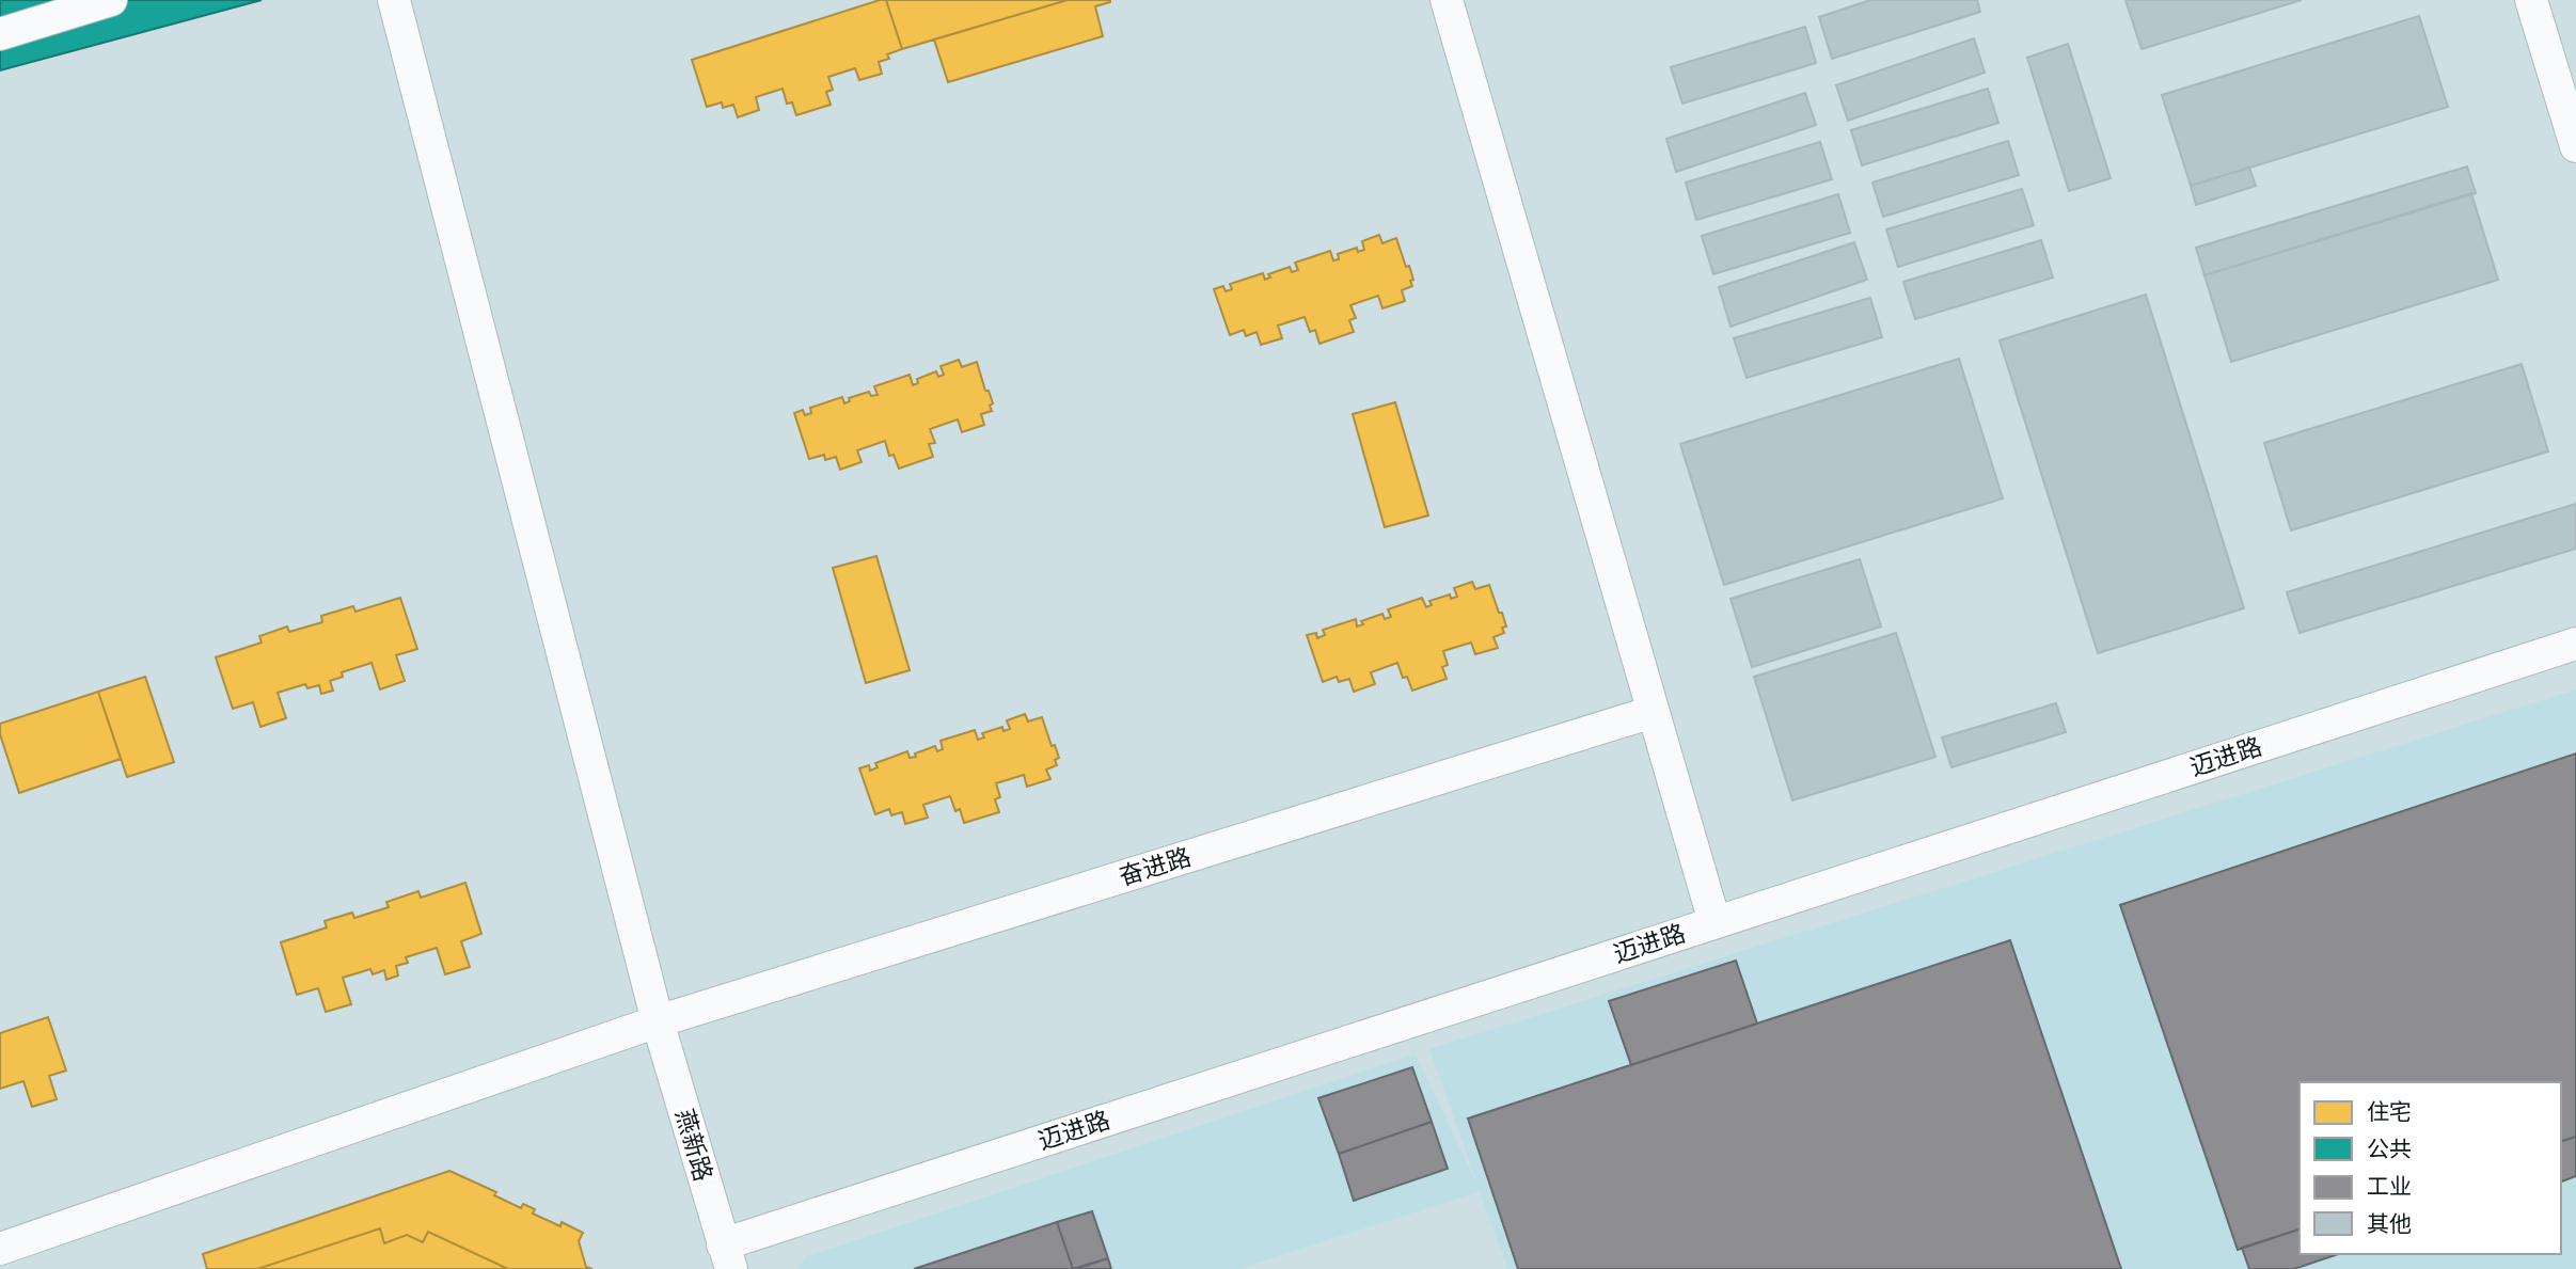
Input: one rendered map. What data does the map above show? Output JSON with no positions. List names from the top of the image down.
{
  "streets": {
    "street": ["迈进路", "奋进路", "燕新路"]
  },
  "crossings": [
    ["迈进路", "燕新路"],
    ["奋进路", "燕新路"]
  ],
  "legend": [
    "住宅",
    "公共",
    "工业",
    "其他"
  ]
}
